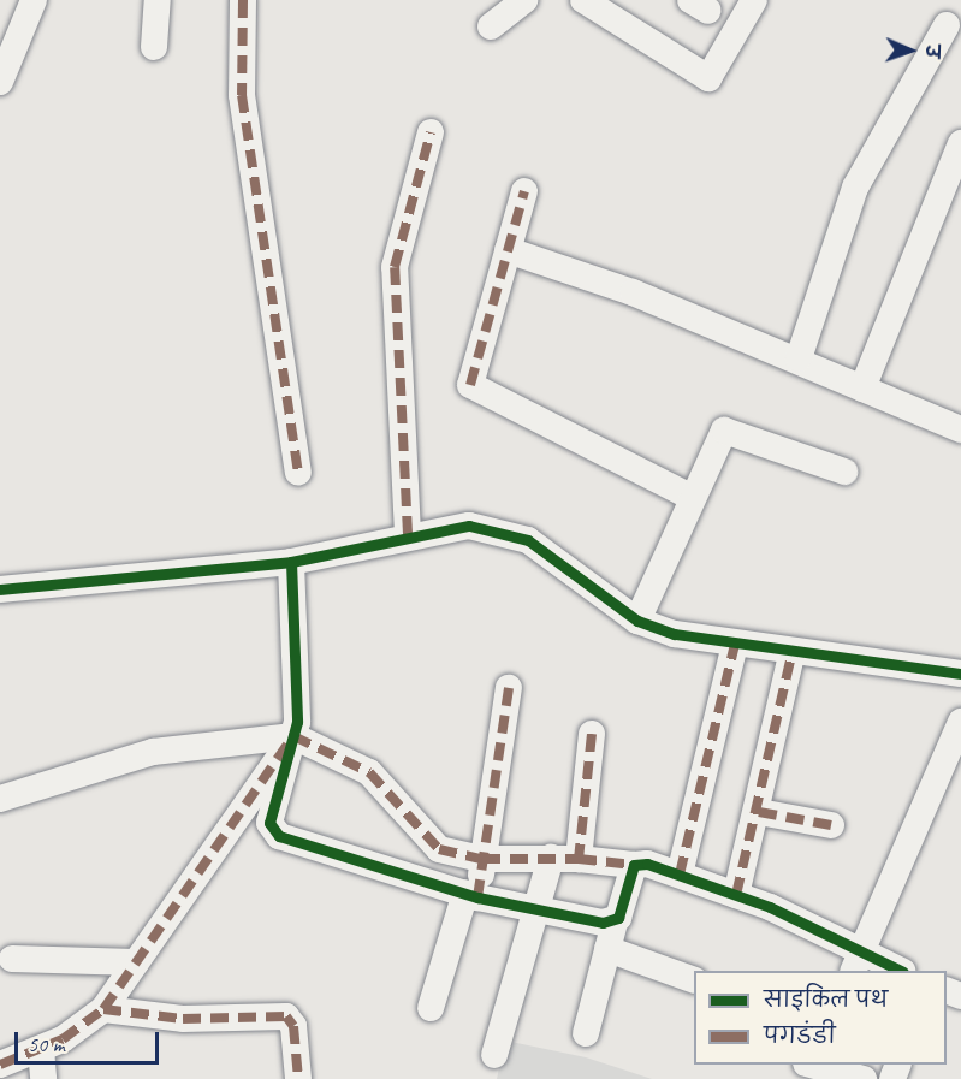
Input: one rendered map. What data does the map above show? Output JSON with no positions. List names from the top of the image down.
{
  "legend": ["साइकिल पथ", "पगडंडी"],
  "scale_bar": "50 m",
  "north": "right"
}
